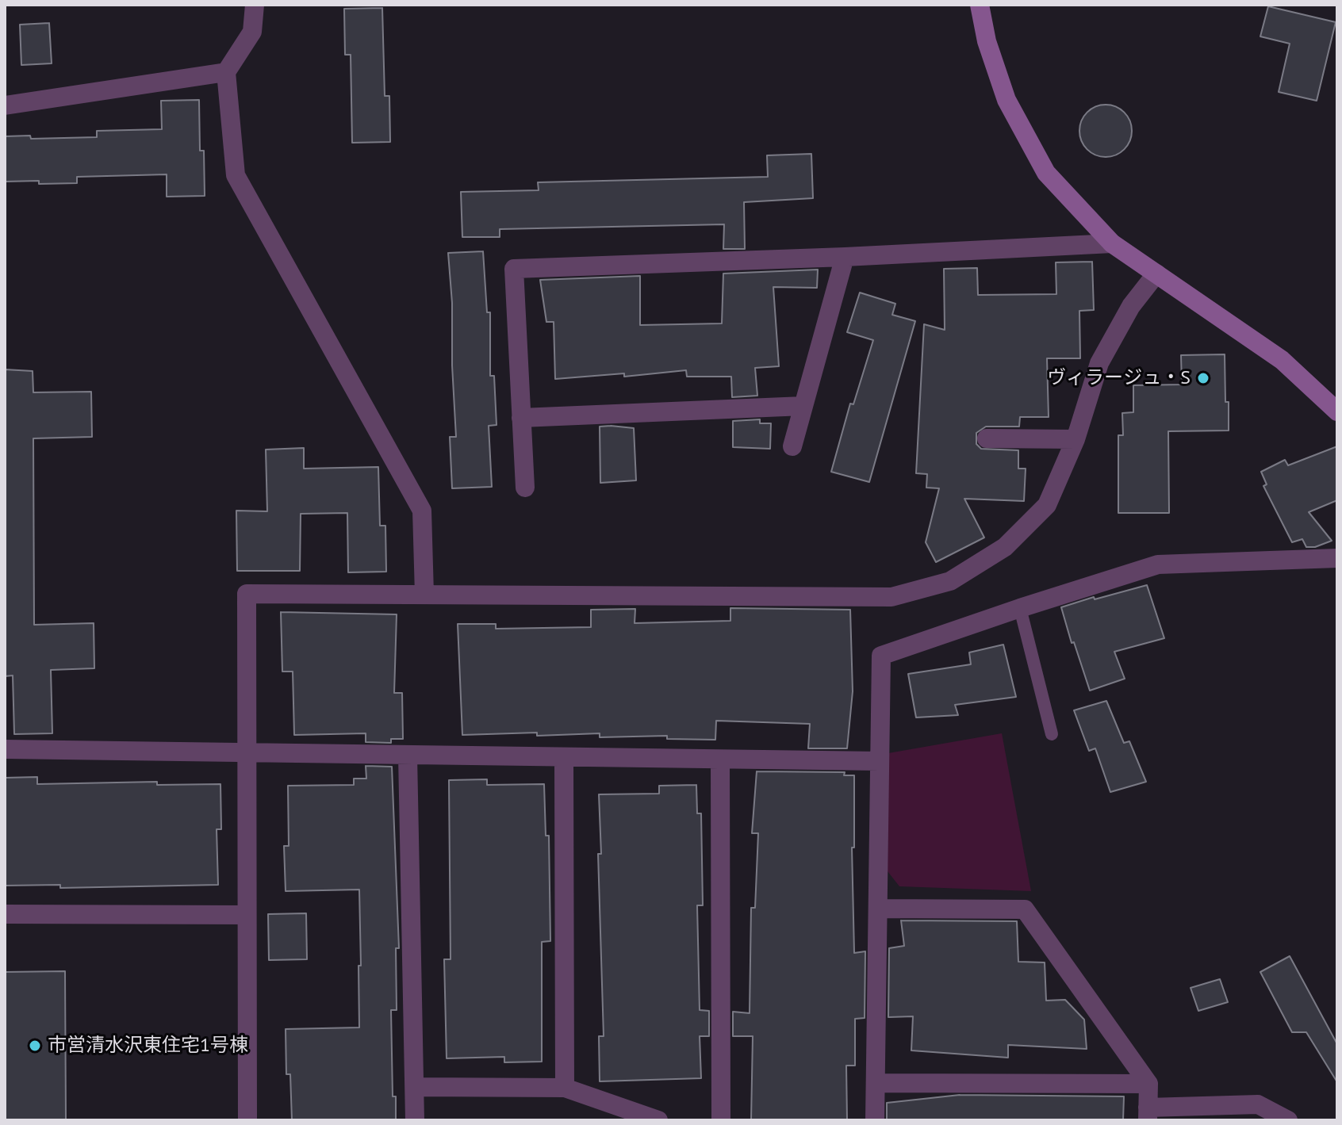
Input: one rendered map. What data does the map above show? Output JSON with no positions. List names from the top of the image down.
{
  "places": ["ヴィラージュ・S", "市営清水沢東住宅1号棟"]
}
